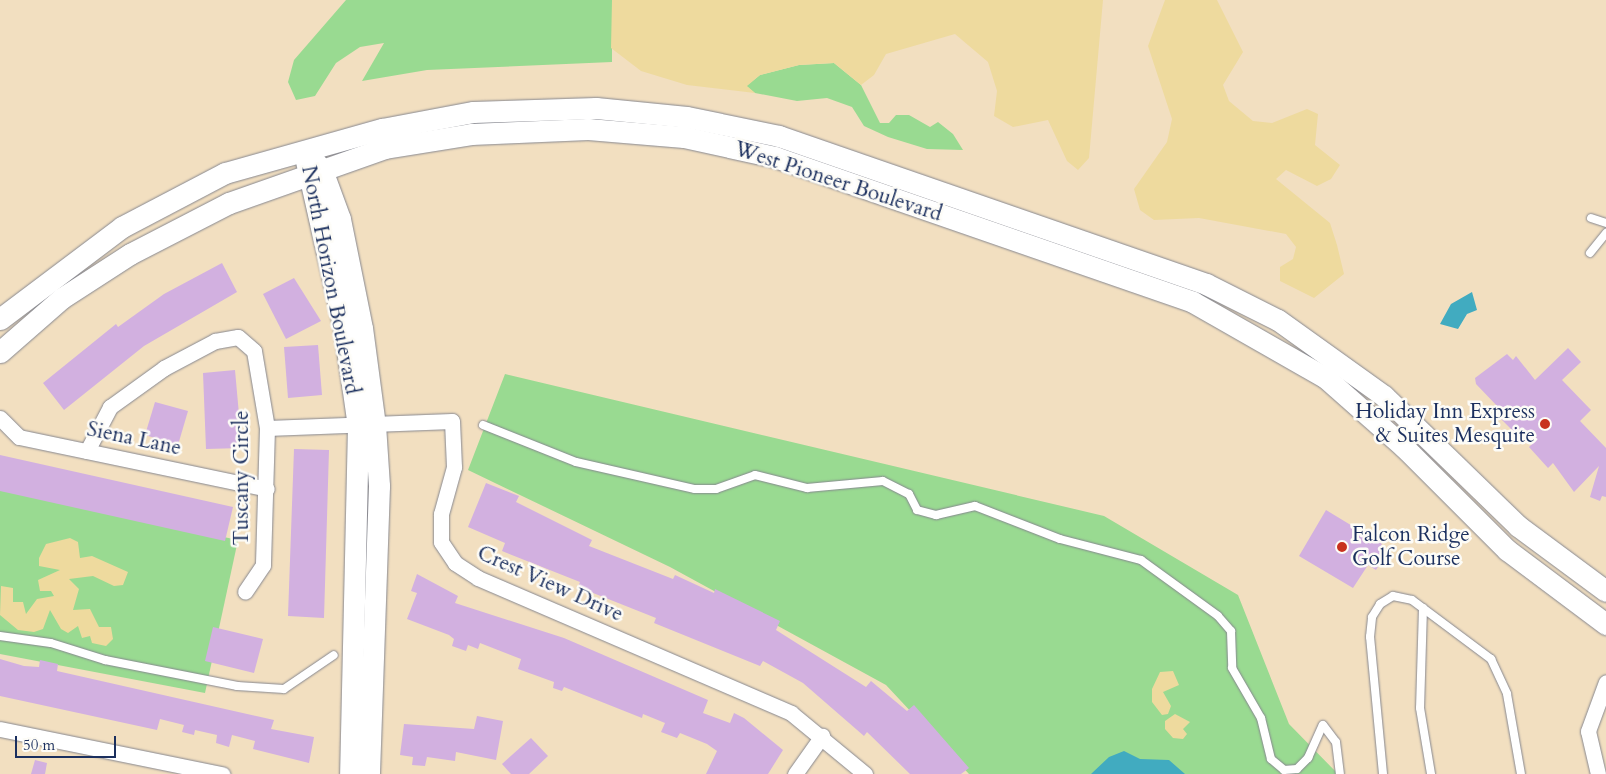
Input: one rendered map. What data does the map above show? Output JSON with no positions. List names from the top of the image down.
{
  "streets": {
    "main road": ["West Pioneer Boulevard", "North Horizon Boulevard"],
    "street": ["Siena Lane", "Tuscany Circle", "Crest View Drive"]
  },
  "crossings": [
    ["West Pioneer Boulevard", "North Horizon Boulevard"],
    ["North Horizon Boulevard", "Crest View Drive"],
    ["Siena Lane", "Tuscany Circle"],
    ["Tuscany Circle", "Crest View Drive"]
  ],
  "places": ["Holiday Inn Express & Suites Mesquite", "Falcon Ridge Golf Course"],
  "scale_bar": "50 m"
}
